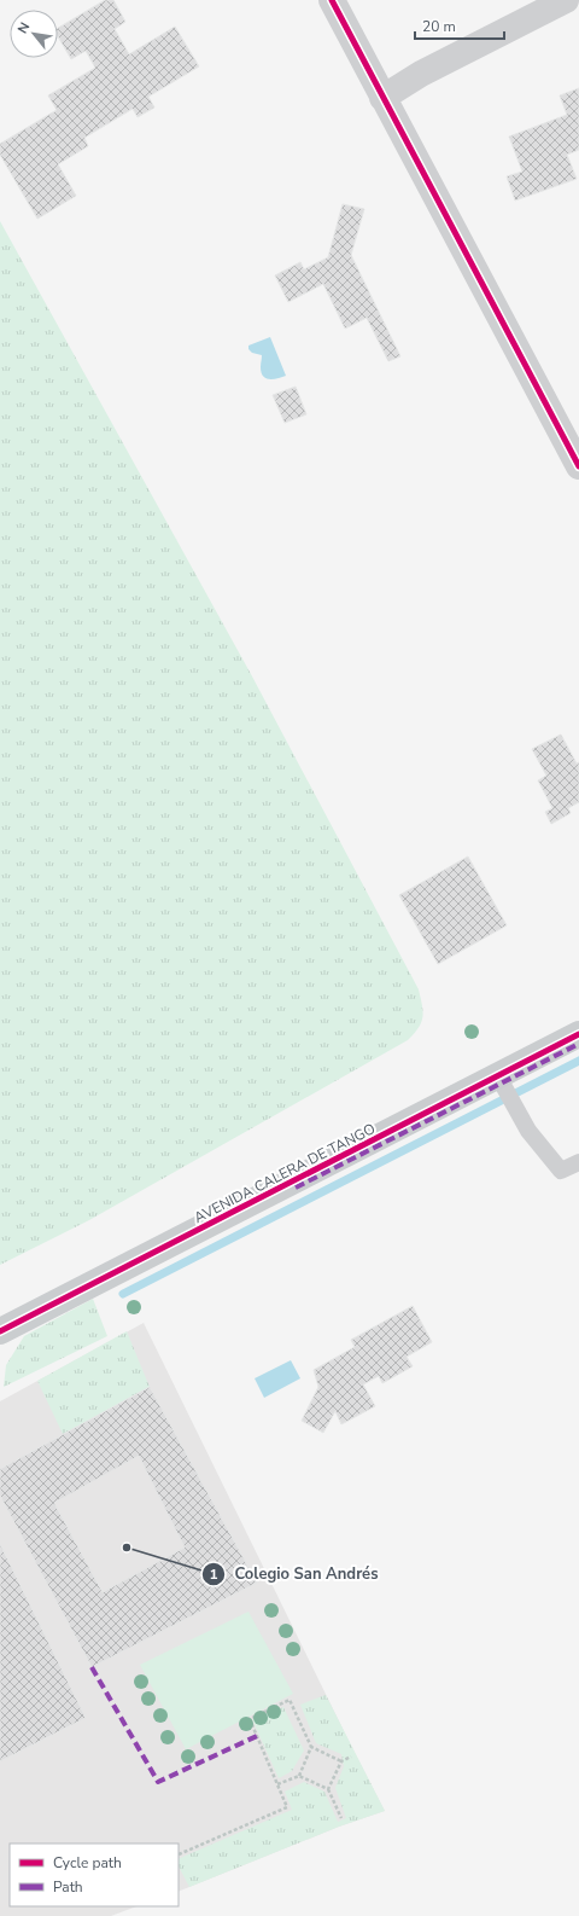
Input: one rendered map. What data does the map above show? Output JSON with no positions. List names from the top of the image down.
{
  "streets": {
    "main road": ["AVENIDA CALERA DE TANGO"]
  },
  "places": ["Colegio San Andrés"],
  "legend": ["Cycle path", "Path"],
  "scale_bar": "20 m",
  "north": "top left"
}
